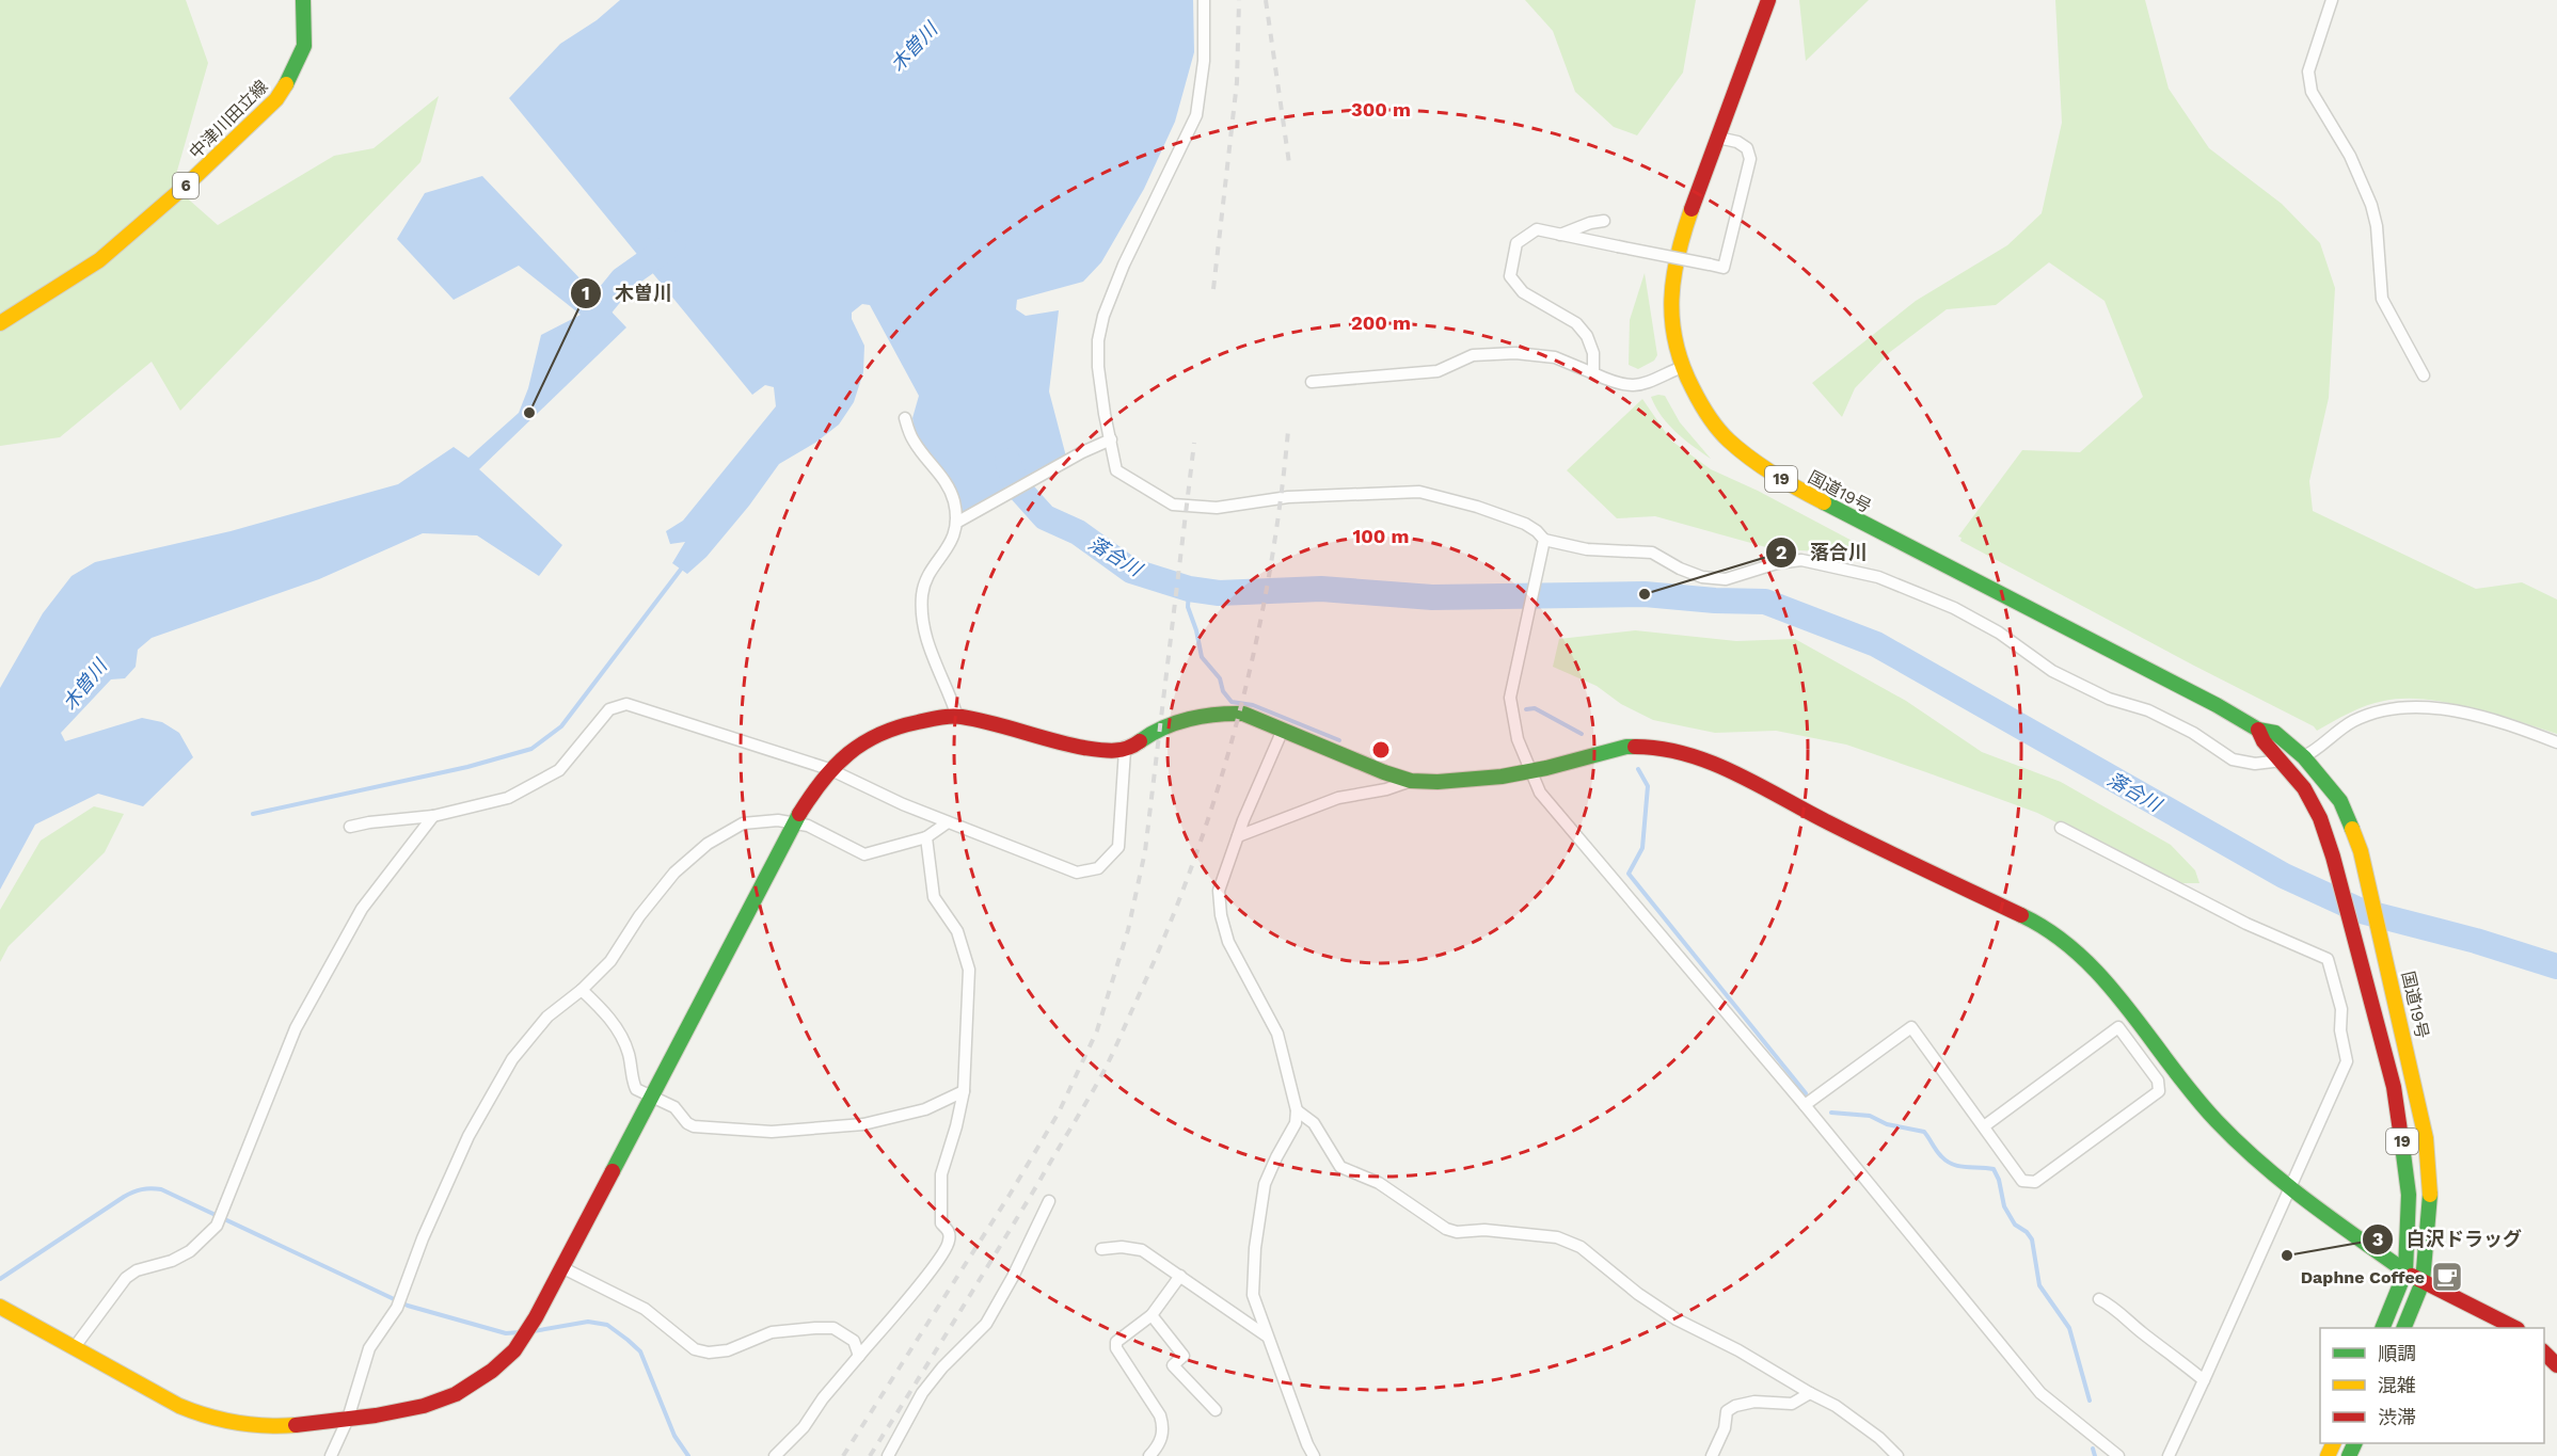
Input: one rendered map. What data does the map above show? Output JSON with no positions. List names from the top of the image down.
{
  "streets": {
    "main road": [
      "中津川田立線",
      "6",
      "19",
      "国道19号"
    ]
  },
  "water": ["木曽川", "落合川"],
  "places": {
    "other": ["木曽川", "落合川", "白沢ドラッグ"],
    "cafe": ["Daphne Coffee"]
  },
  "legend": ["順調", "混雑", "渋滞"],
  "rings": ["300 m", "200 m", "100 m"]
}
